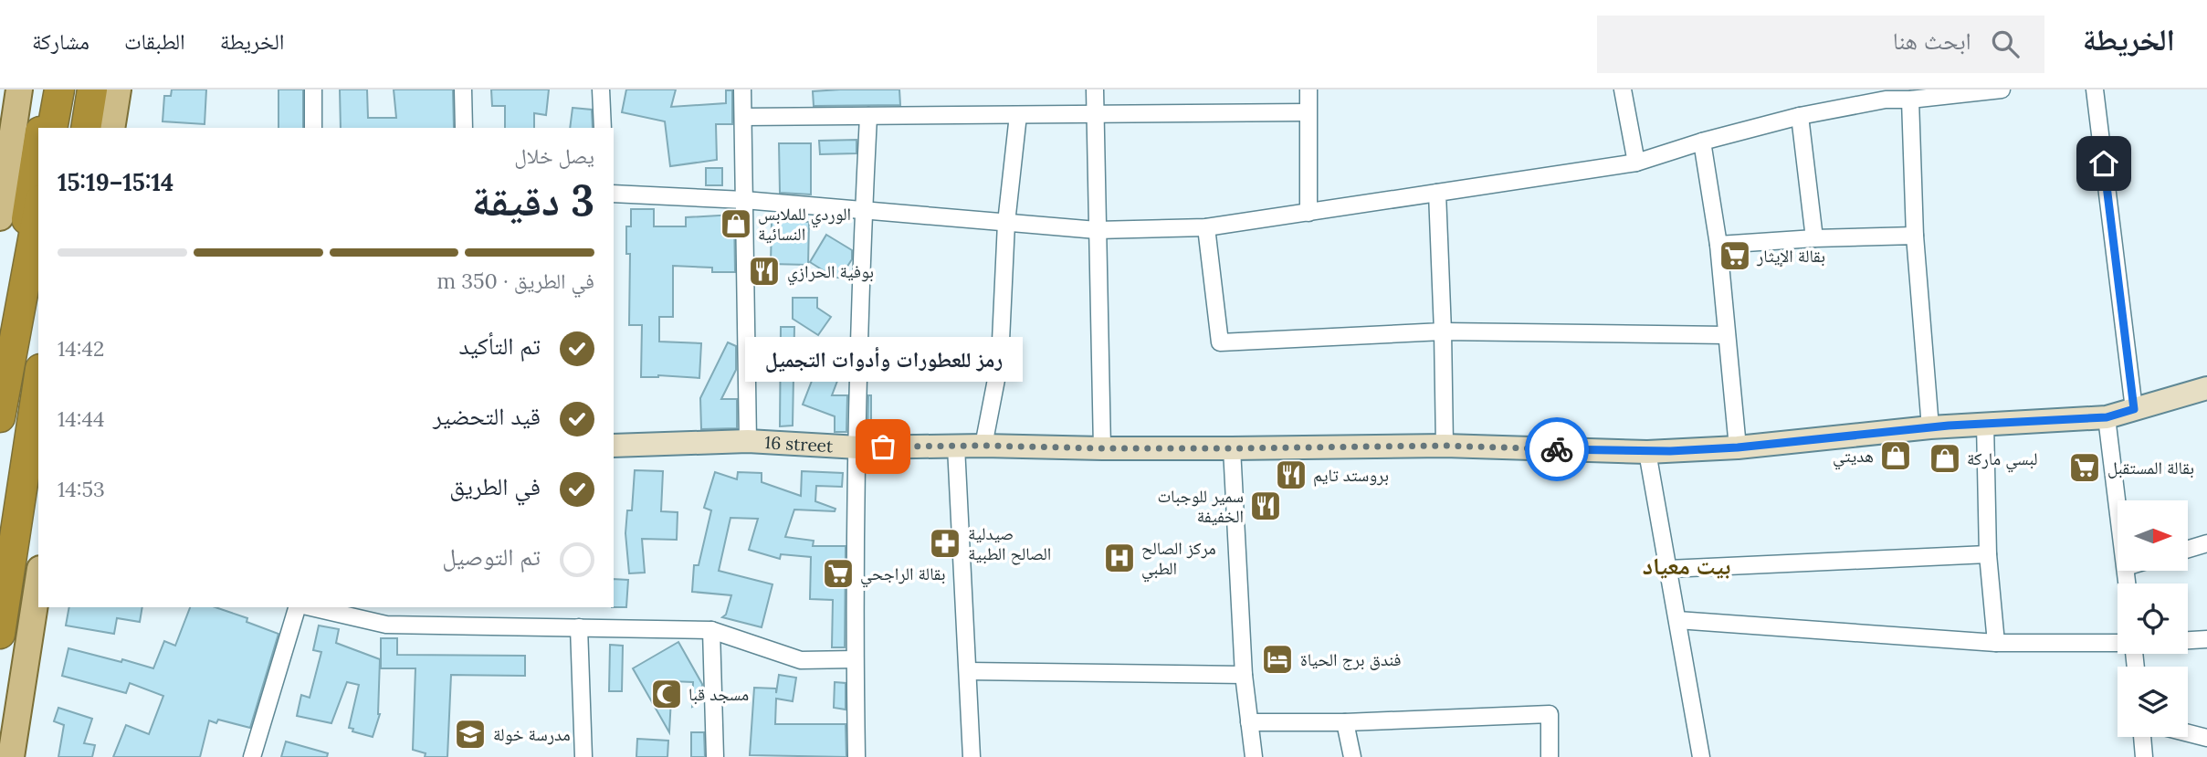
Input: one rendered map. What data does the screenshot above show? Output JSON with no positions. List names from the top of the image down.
{
  "streets": {
    "street": ["16 street"]
  },
  "districts": ["بيت معياد"],
  "places": {
    "shop": ["الوردي للملابس النسائية", "هديتي", "لبسي ماركة"],
    "supermarket": ["بقالة الإيثار", "بقالة المستقبل", "بقالة الراجحي"],
    "restaurant": ["بوفية الحرازي", "بروستد تايم", "سمير للوجبات الخفيفة"],
    "other": ["رمز للعطورات وأدوات التجميل"],
    "pharmacy": ["صيدلية الصالح الطبية"],
    "hospital": ["مركز الصالح الطبي"],
    "hotel": ["فندق برج الحياة"],
    "mosque": ["مسجد قبا"],
    "school or university": ["مدرسة خولة"]
  },
  "north": "right",
  "page": {
    "header": "الخريطة",
    "search": "ابحث هنا",
    "nav": ["الخريطة", "الطبقات", "مشاركة"],
    "heading": ["3 دقيقة", "يصل خلال", "15:14–15:19"],
    "bar": "في الطريق · 350 m",
    "list": [
      ["تم التأكيد", "14:42"],
      ["قيد التحضير", "14:44"],
      ["في الطريق", "14:53"],
      "تم التوصيل"
    ],
    "bubble": "رمز للعطورات وأدوات التجميل"
  }
}
